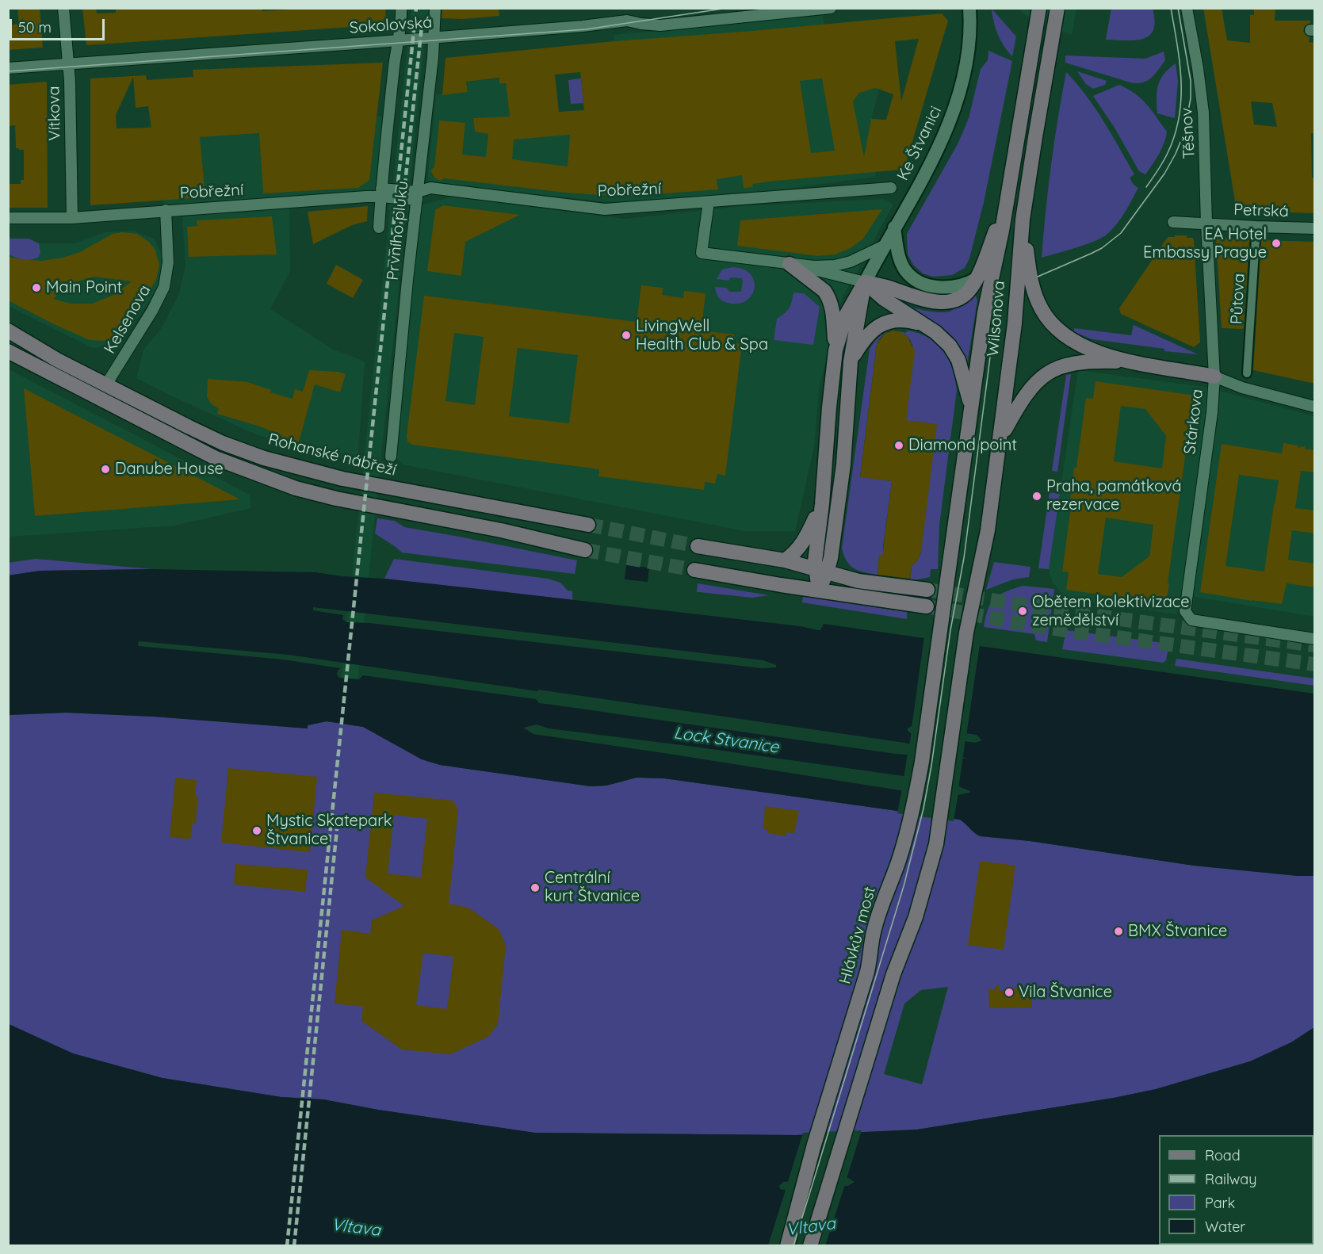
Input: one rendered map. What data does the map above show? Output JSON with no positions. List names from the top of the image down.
{
  "streets": {
    "main road": ["Wilsonova", "Rohanské nábřeží", "Hlávkův most"],
    "street": [
      "Sokolovská",
      "Vítkova",
      "Těšnov",
      "Ke Štvanici",
      "Pobřežní",
      "Petrská",
      "Prvního pluku",
      "Půtova",
      "Kelsenova",
      "Stárkova"
    ]
  },
  "crossings": [
    ["Sokolovská", "Vítkova"],
    ["Sokolovská", "Prvního pluku"],
    ["Vítkova", "Pobřežní"],
    ["Těšnov", "Petrská"],
    ["Těšnov", "Stárkova"],
    ["Pobřežní", "Prvního pluku"],
    ["Pobřežní", "Kelsenova"],
    ["Petrská", "Půtova"],
    ["Petrská", "Stárkova"],
    ["Wilsonova", "Hlávkův most"],
    ["Kelsenova", "Rohanské nábřeží"]
  ],
  "water": ["Lock Stvanice", "Vltava"],
  "places": [
    "EA Hotel Embassy Prague",
    "Main Point",
    "LivingWell Health Club & Spa",
    "Diamond point",
    "Danube House",
    "Praha, památková rezervace",
    "Obětem kolektivizace zemědělství",
    "Mystic Skatepark Štvanice",
    "Centrální kurt Štvanice",
    "BMX Štvanice",
    "Vila Štvanice"
  ],
  "legend": [
    "Road",
    "Railway",
    "Park",
    "Water"
  ],
  "scale_bar": "50 m"
}
